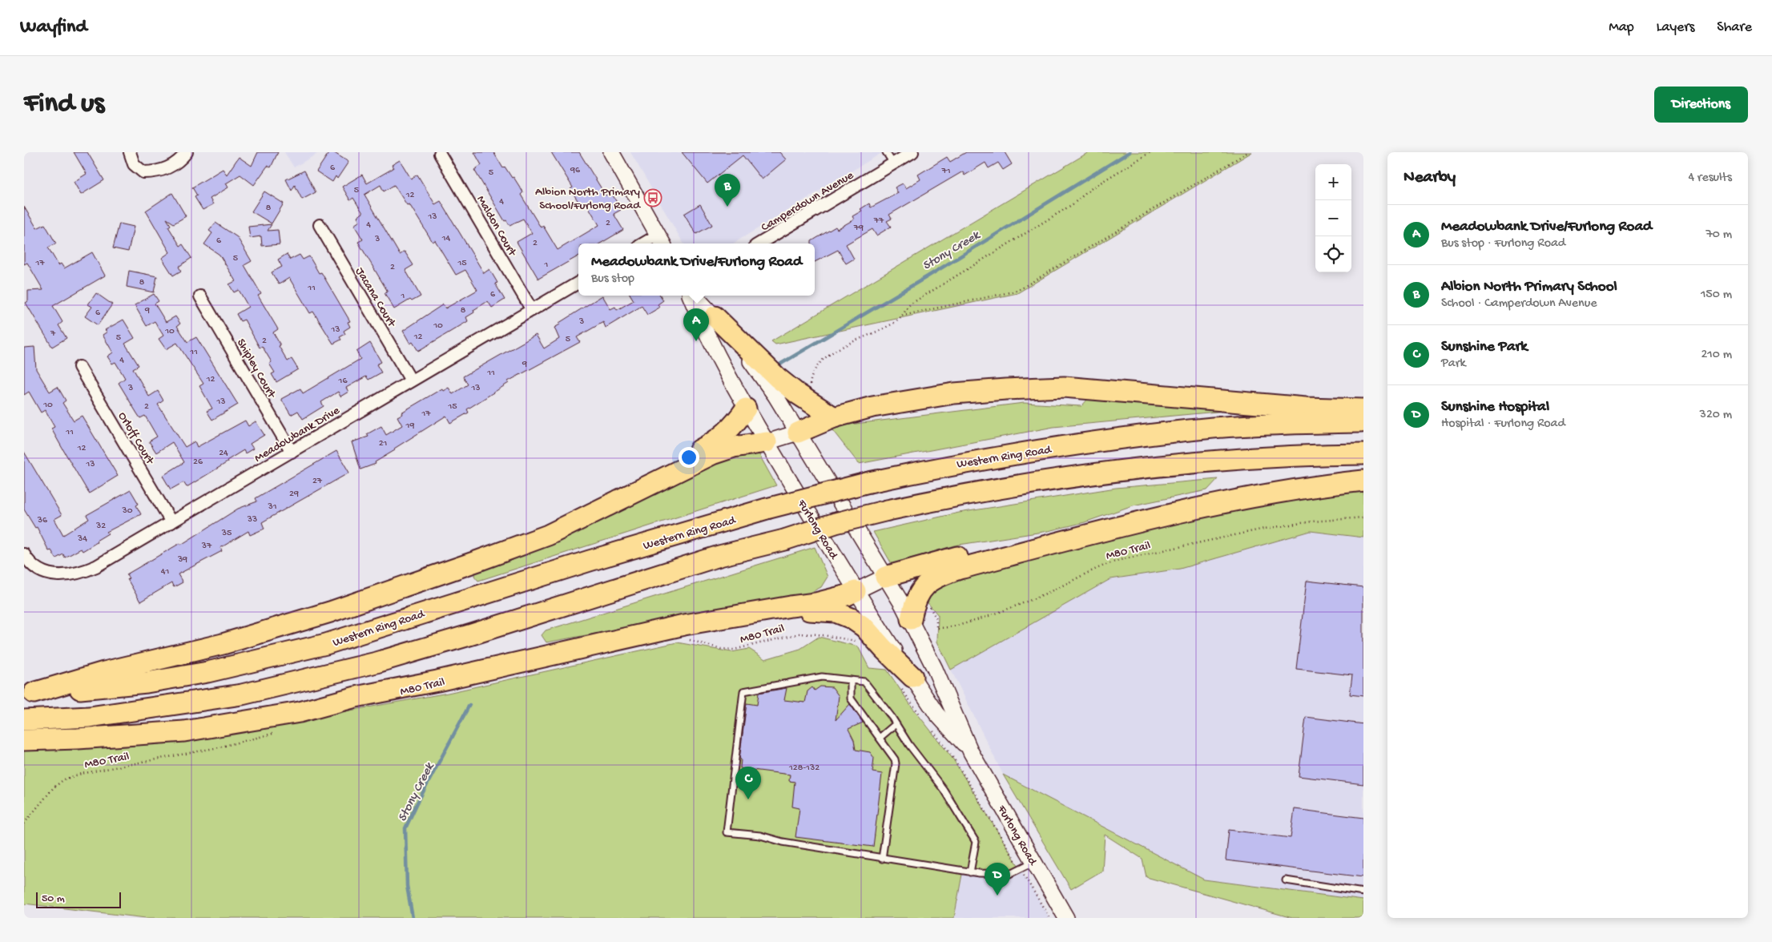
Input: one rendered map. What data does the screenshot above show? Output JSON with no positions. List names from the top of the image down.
{
  "streets": {
    "highway": ["Western Ring Road"],
    "main road": ["Furlong Road"],
    "street": [
      "Camperdown Avenue",
      "Maldon Court",
      "Jacana Court",
      "Shipley Court",
      "Meadowbank Drive",
      "Orloff Court"
    ],
    "path": ["M80 Trail"]
  },
  "crossings": [
    ["Maldon Court", "Meadowbank Drive"],
    ["Jacana Court", "Meadowbank Drive"],
    ["Shipley Court", "Meadowbank Drive"],
    ["Meadowbank Drive", "Orloff Court"]
  ],
  "water": ["Stony Creek"],
  "places": {
    "bus stop": ["Albion North Primary School/Furlong Road"]
  },
  "house_numbers": [
    "6",
    "96",
    "71",
    "5",
    "5",
    "12",
    "4",
    "8",
    "13",
    "77",
    "2",
    "4",
    "79",
    "14",
    "3",
    "6",
    "2",
    "5",
    "17",
    "15",
    "1",
    "2",
    "8",
    "11",
    "6",
    "1",
    "9",
    "8",
    "6",
    "3",
    "10",
    "13",
    "10",
    "7",
    "12",
    "5",
    "5",
    "2",
    "11",
    "4",
    "9",
    "11",
    "12",
    "16",
    "3",
    "13",
    "13",
    "10",
    "2",
    "15",
    "17",
    "19",
    "11",
    "21",
    "12",
    "24",
    "26",
    "13",
    "27",
    "29",
    "31",
    "30",
    "33",
    "36",
    "32",
    "35",
    "34",
    "37",
    "39",
    "41",
    "128-132"
  ],
  "scale_bar": "50 m",
  "page": {
    "header": "Wayfind",
    "nav": ["Map", "Layers", "Share"],
    "buttons": "Directions",
    "title": "Find us",
    "heading": ["Nearby", "4 results"],
    "map_buttons": ["+", "−"],
    "pins": [
      "B",
      "A",
      "C",
      "D"
    ],
    "list": [
      {
        "mark": "A",
        "name": "Meadowbank Drive/Furlong Road",
        "note": "Bus stop · Furlong Road",
        "value": "70 m"
      },
      {
        "mark": "B",
        "name": "Albion North Primary School",
        "note": "School · Camperdown Avenue",
        "value": "150 m"
      },
      {
        "mark": "C",
        "name": "Sunshine Park",
        "note": "Park",
        "value": "210 m"
      },
      {
        "mark": "D",
        "name": "Sunshine Hospital",
        "note": "Hospital · Furlong Road",
        "value": "320 m"
      }
    ],
    "popup": ["Meadowbank Drive/Furlong Road", "Bus stop"],
    "scale": "50 m"
  }
}
